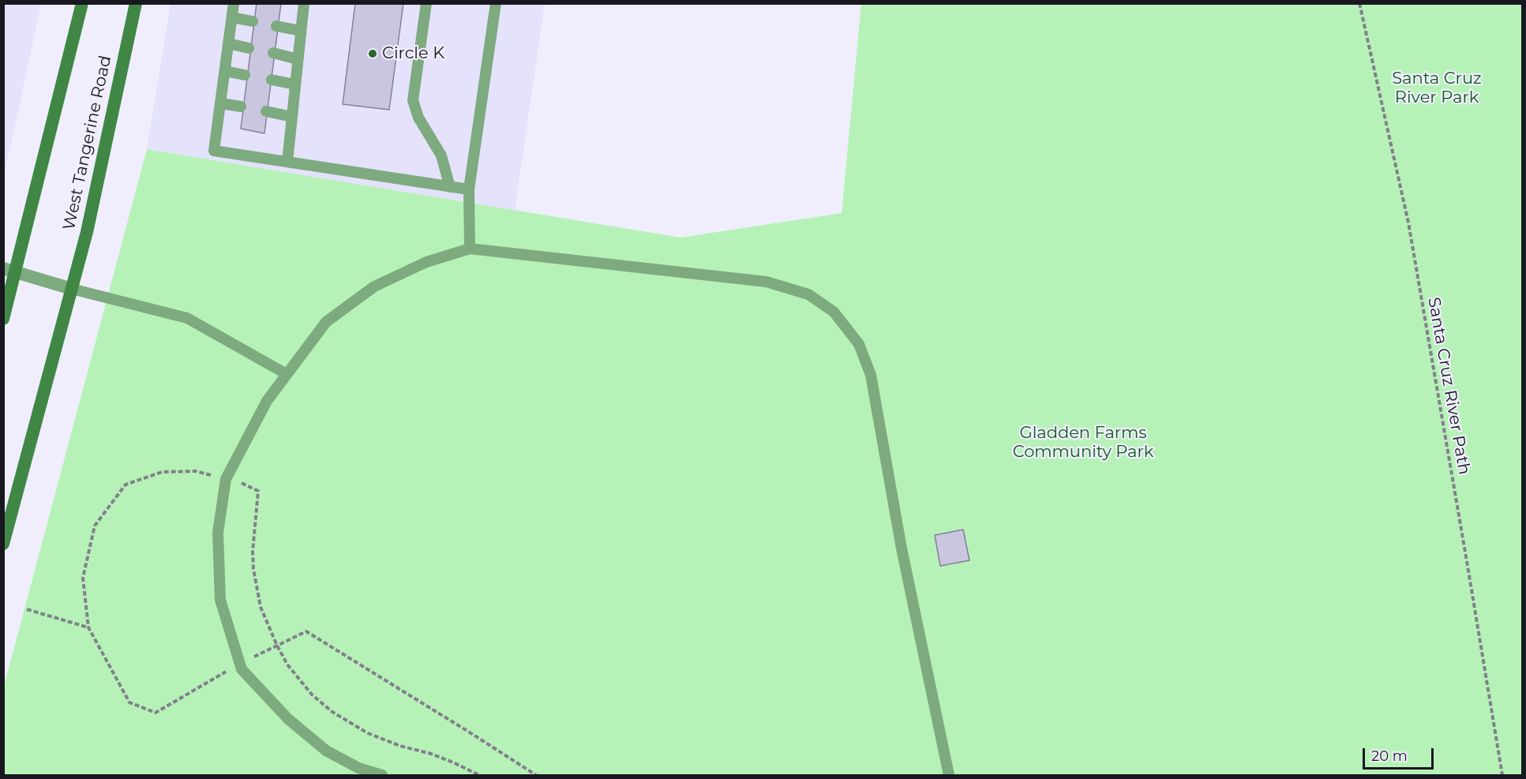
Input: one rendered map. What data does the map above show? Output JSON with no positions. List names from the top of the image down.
{
  "streets": {
    "main road": ["West Tangerine Road"],
    "path": ["Santa Cruz River Path"]
  },
  "parks": ["Santa Cruz River Park", "Gladden Farms Community Park"],
  "places": ["Circle K"],
  "scale_bar": "20 m"
}
